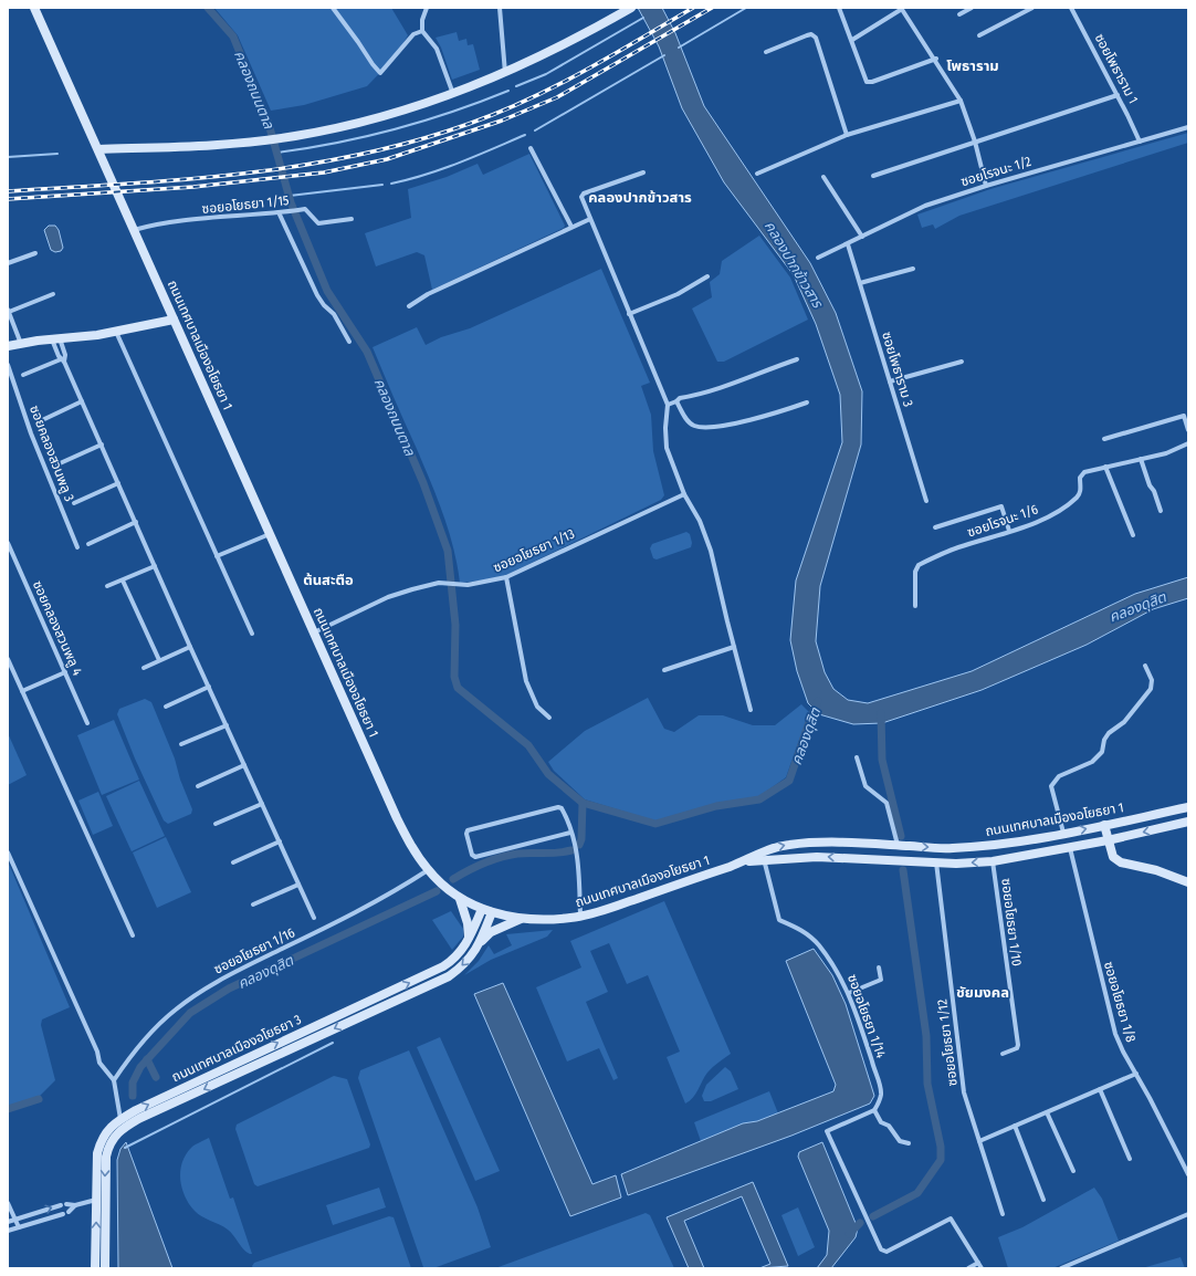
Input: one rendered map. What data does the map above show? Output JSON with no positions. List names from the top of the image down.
{
  "streets": {
    "main road": ["ถนนเทศบาลเมืองอโยธยา 1", "ถนนเทศบาลเมืองอโยธยา 3"],
    "street": [
      "ซอยโพธาราม 1",
      "ซอยโรจนะ 1/2",
      "ซอยอโยธยา 1/15",
      "ซอยโพธาราม 3",
      "ซอยคลองสวนพลู 3",
      "ซอยโรจนะ 1/6",
      "ซอยอโยธยา 1/13",
      "ซอยคลองสวนพลู 4",
      "ซอยอโยธยา 1/10",
      "ซอยอโยธยา 1/16",
      "ซอยอโยธยา 1/8",
      "ซอยอโยธยา 1/14",
      "ซอยอโยธยา 1/12"
    ]
  },
  "crossings": [
    ["ซอยโพธาราม 1", "ซอยโรจนะ 1/2"],
    ["ซอยโรจนะ 1/2", "ซอยโพธาราม 3"],
    ["ซอยอโยธยา 1/15", "ถนนเทศบาลเมืองอโยธยา 1"],
    ["ถนนเทศบาลเมืองอโยธยา 1", "ซอยอโยธยา 1/13"],
    ["ถนนเทศบาลเมืองอโยธยา 1", "ซอยอโยธยา 1/10"],
    ["ถนนเทศบาลเมืองอโยธยา 1", "ซอยอโยธยา 1/16"],
    ["ถนนเทศบาลเมืองอโยธยา 1", "ซอยอโยธยา 1/8"],
    ["ถนนเทศบาลเมืองอโยธยา 1", "ซอยอโยธยา 1/14"],
    ["ถนนเทศบาลเมืองอโยธยา 1", "ซอยอโยธยา 1/12"],
    ["ถนนเทศบาลเมืองอโยธยา 1", "ถนนเทศบาลเมืองอโยธยา 3"]
  ],
  "districts": [
    "โพธาราม",
    "คลองปากข้าวสาร",
    "ต้นสะตือ",
    "ชัยมงคล"
  ],
  "water": ["คลองถนนตาล", "คลองปากข้าวสาร", "คลองดุสิต"]
}
